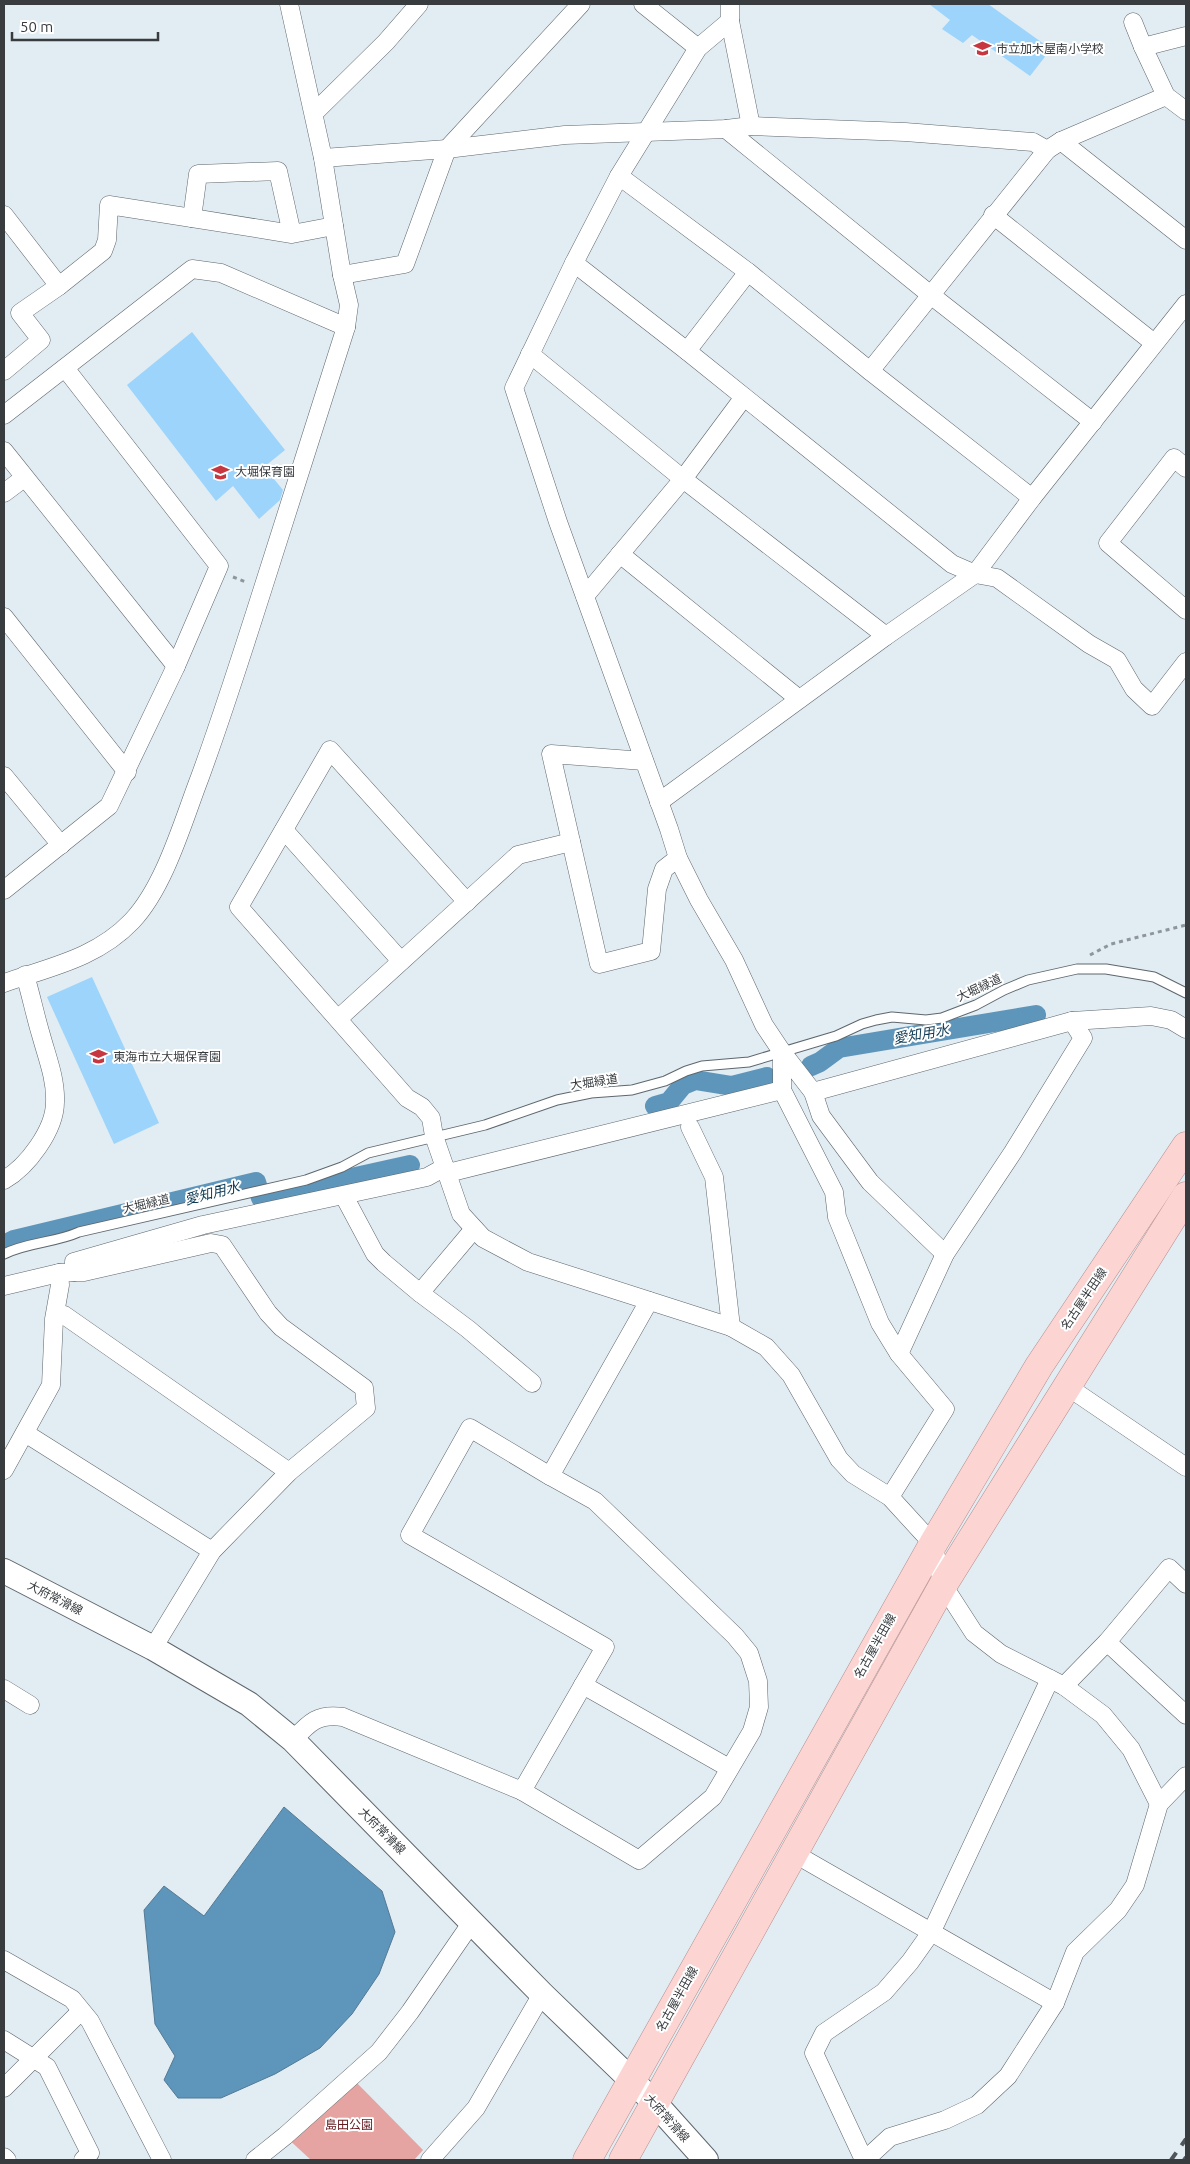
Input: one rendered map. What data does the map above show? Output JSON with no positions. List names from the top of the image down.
{
  "streets": {
    "main road": ["名古屋半田線", "大府常滑線"],
    "lane": ["大堀緑道"]
  },
  "crossings": [
    ["名古屋半田線", "大府常滑線"]
  ],
  "water": ["愛知用水"],
  "parks": ["島田公園"],
  "places": {
    "school or university": ["市立加木屋南小学校", "大堀保育園", "東海市立大堀保育園"]
  },
  "scale_bar": "50 m"
}
